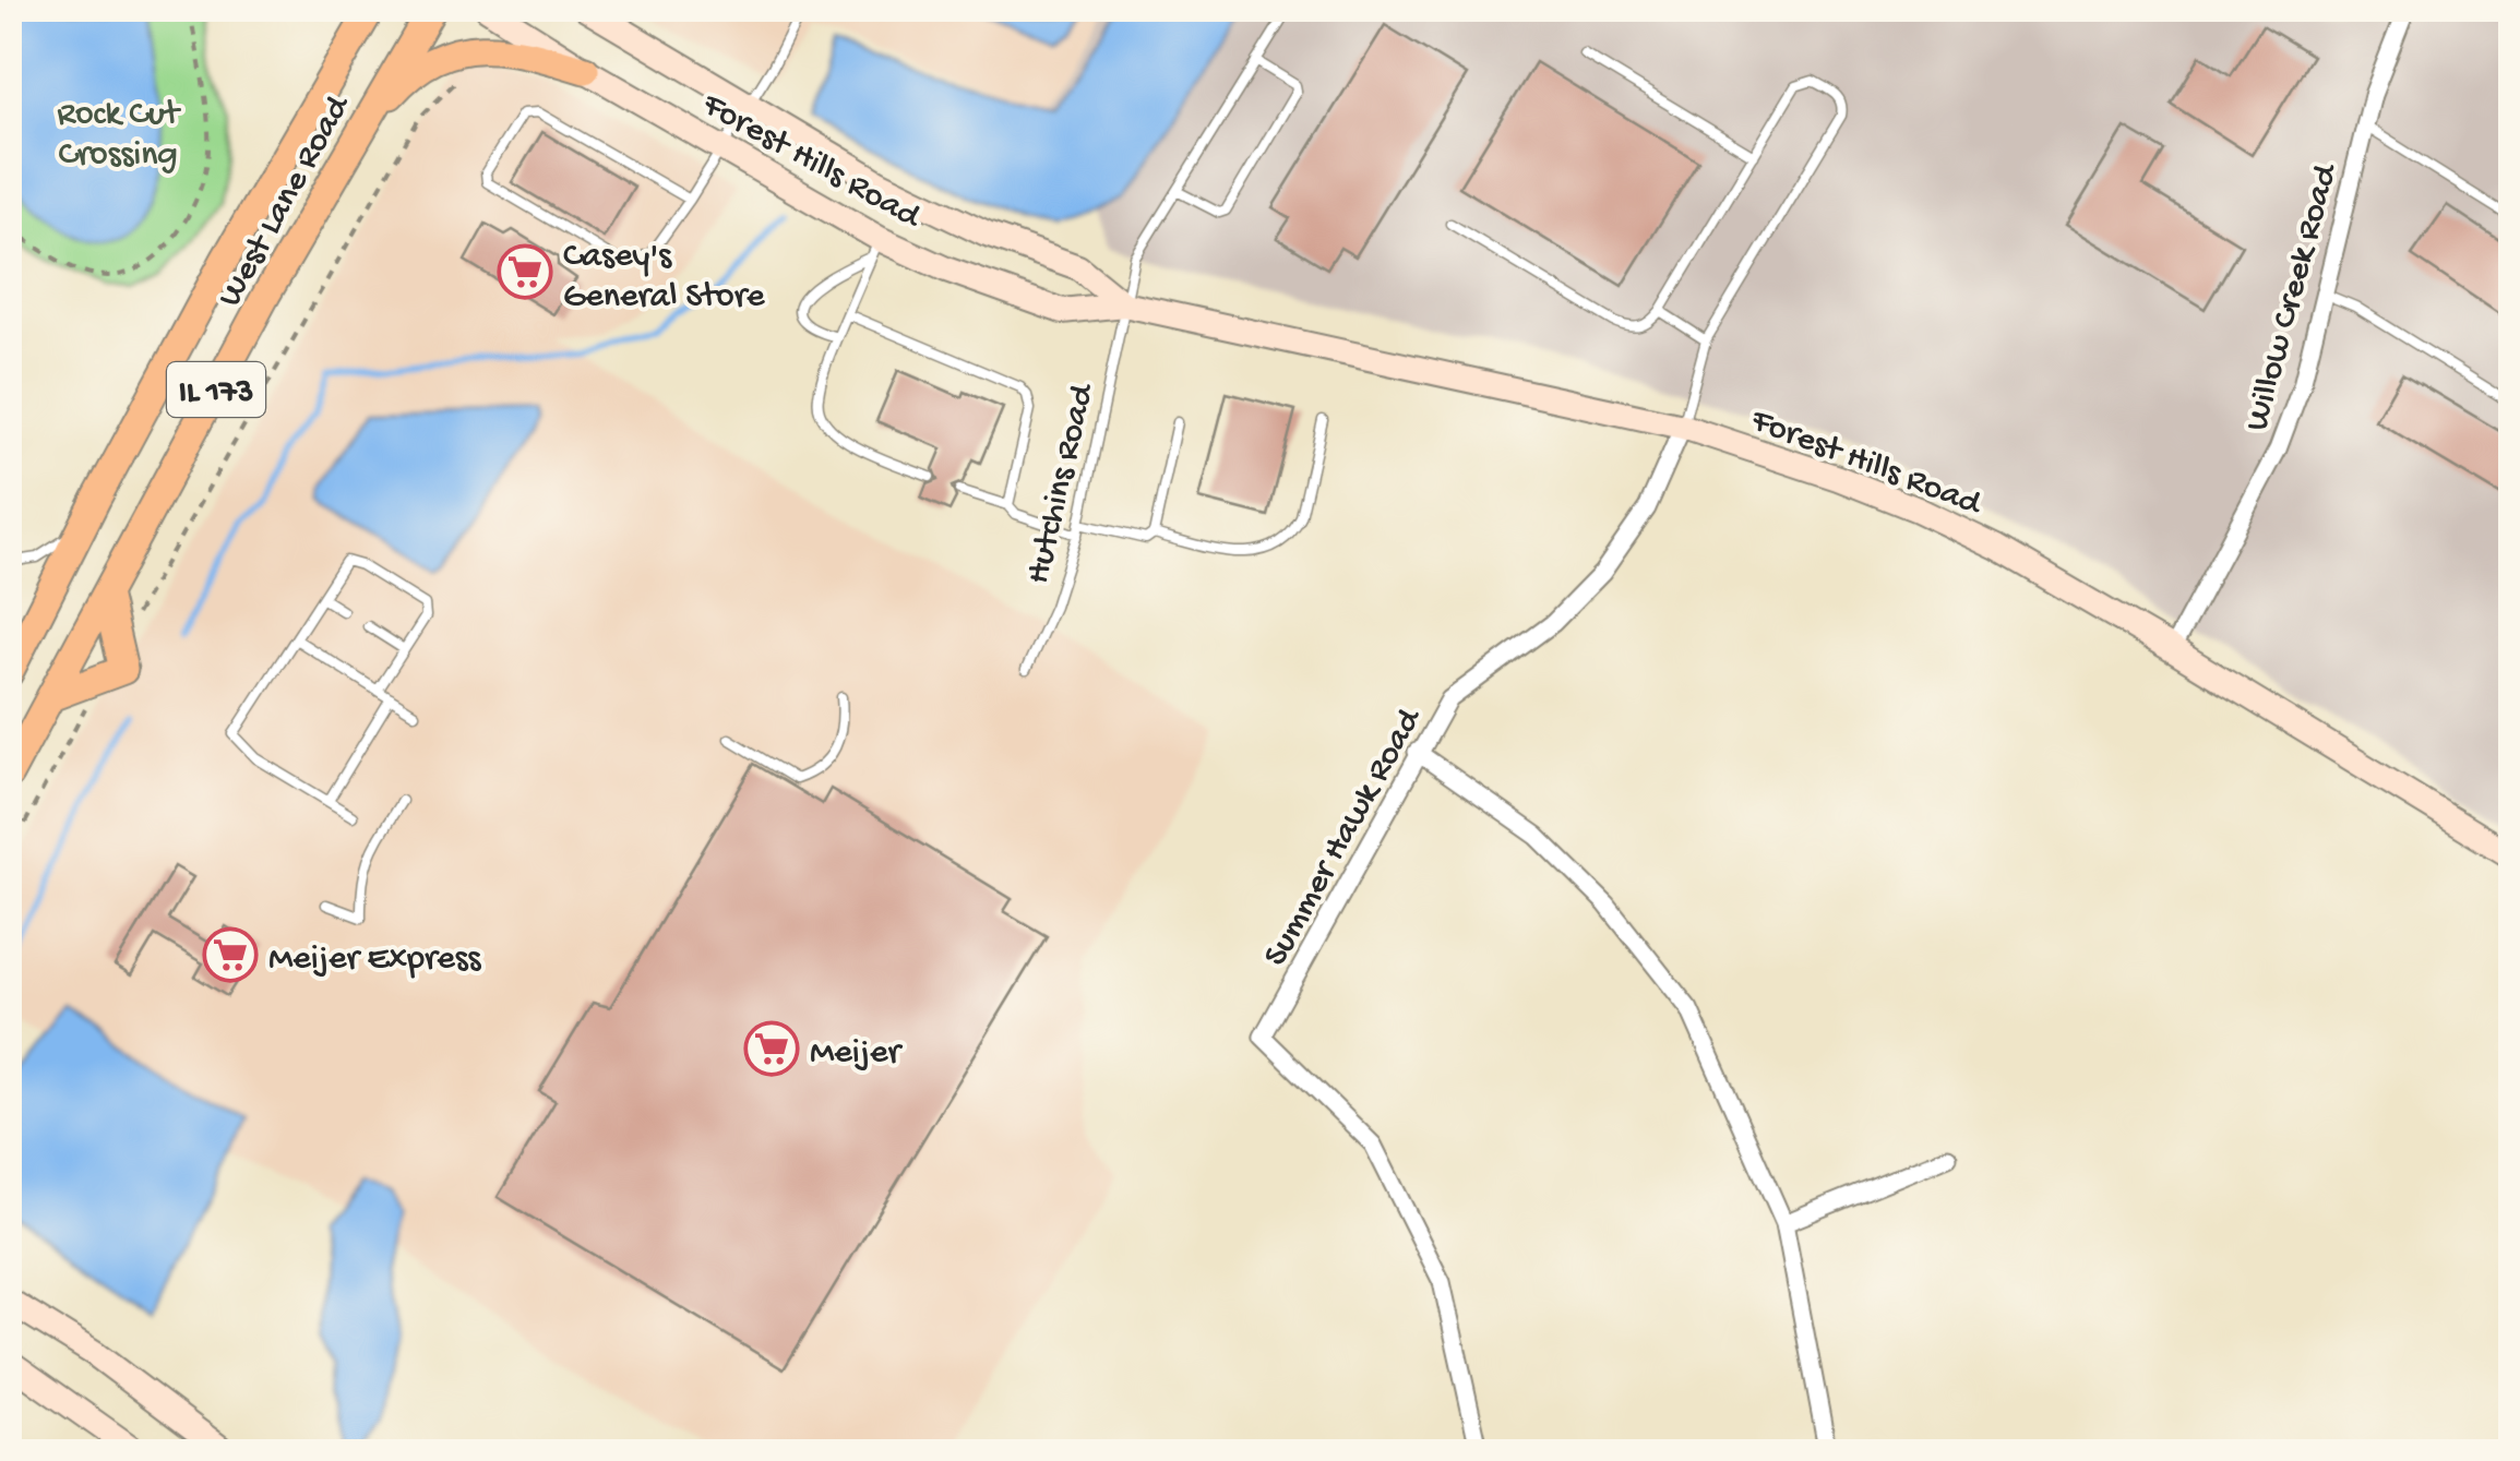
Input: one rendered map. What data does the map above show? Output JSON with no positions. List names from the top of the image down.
{
  "streets": {
    "main road": ["West Lane Road", "IL 173"],
    "street": ["Forest Hills Road", "Willow Creek Road", "Summer Hawk Road"],
    "lane": ["Hutchins Road"]
  },
  "crossings": [
    ["Forest Hills Road", "Willow Creek Road"],
    ["Forest Hills Road", "Hutchins Road"],
    ["Forest Hills Road", "Summer Hawk Road"]
  ],
  "parks": ["Rock Cut Crossing"],
  "places": {
    "supermarket": ["Casey's General Store", "Meijer Express", "Meijer"]
  }
}
